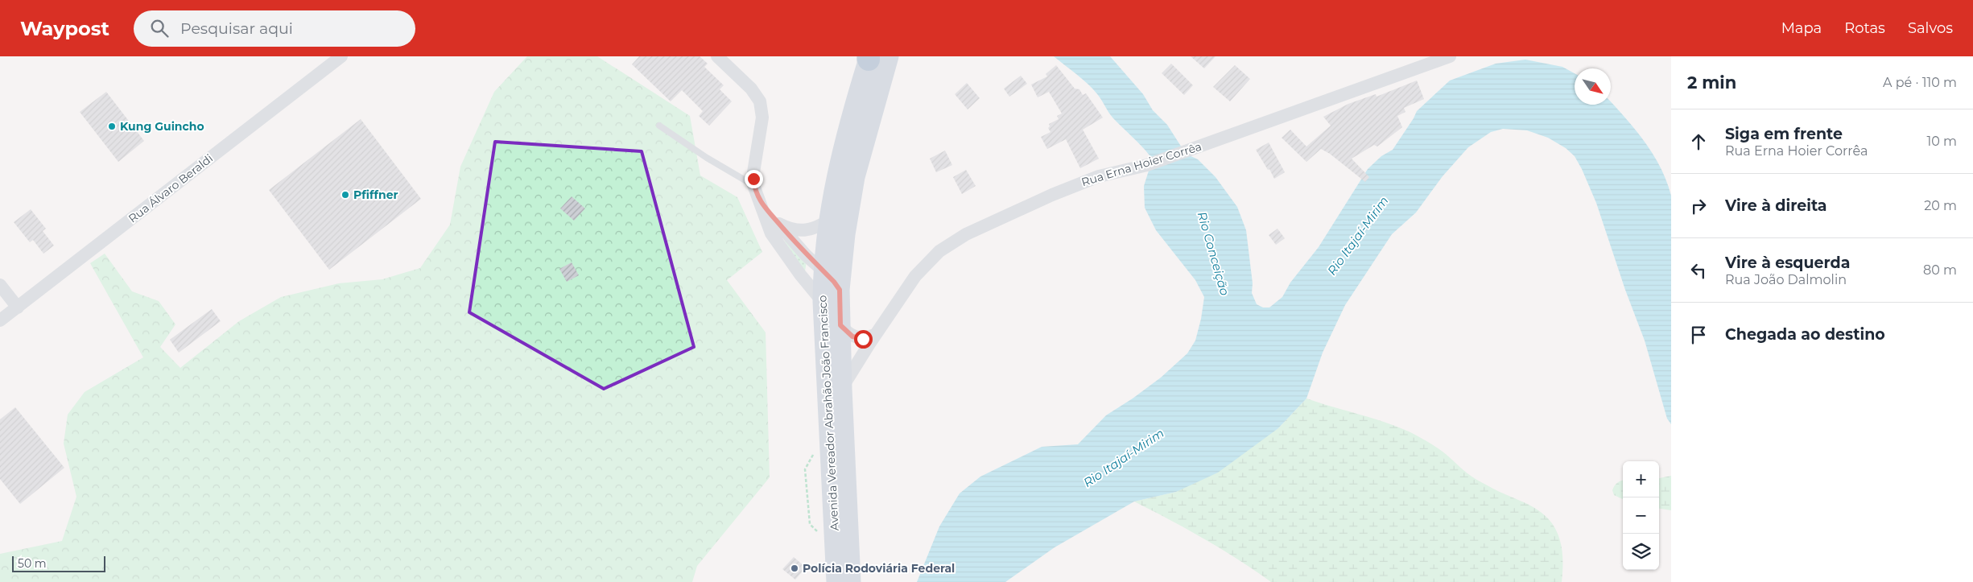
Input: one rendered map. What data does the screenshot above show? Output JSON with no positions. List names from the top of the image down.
{
  "streets": {
    "main road": ["Avenida Vereador Abrahão João Francisco"],
    "street": ["Rua Erna Hoier Corrêa", "Rua Álvaro Beraldi"]
  },
  "crossings": [
    ["Rua Erna Hoier Corrêa", "Avenida Vereador Abrahão João Francisco"]
  ],
  "water": ["Rio Itajaí-Mirim", "Rio Conceição"],
  "places": ["Kung Guincho", "Pfiffner", "Polícia Rodoviária Federal"],
  "scale_bar": "50 m",
  "north": "bottom right",
  "page": {
    "header": "Waypost",
    "search": "Pesquisar aqui",
    "nav": ["Mapa", "Rotas", "Salvos"],
    "heading": ["2 min", "A pé · 110 m"],
    "list": [
      ["Siga em frente", "Rua Erna Hoier Corrêa", "10 m"],
      ["Vire à direita", "20 m"],
      ["Vire à esquerda", "Rua João Dalmolin", "80 m"],
      "Chegada ao destino"
    ],
    "map_buttons": ["+", "−"],
    "scale": "50 m"
  }
}
